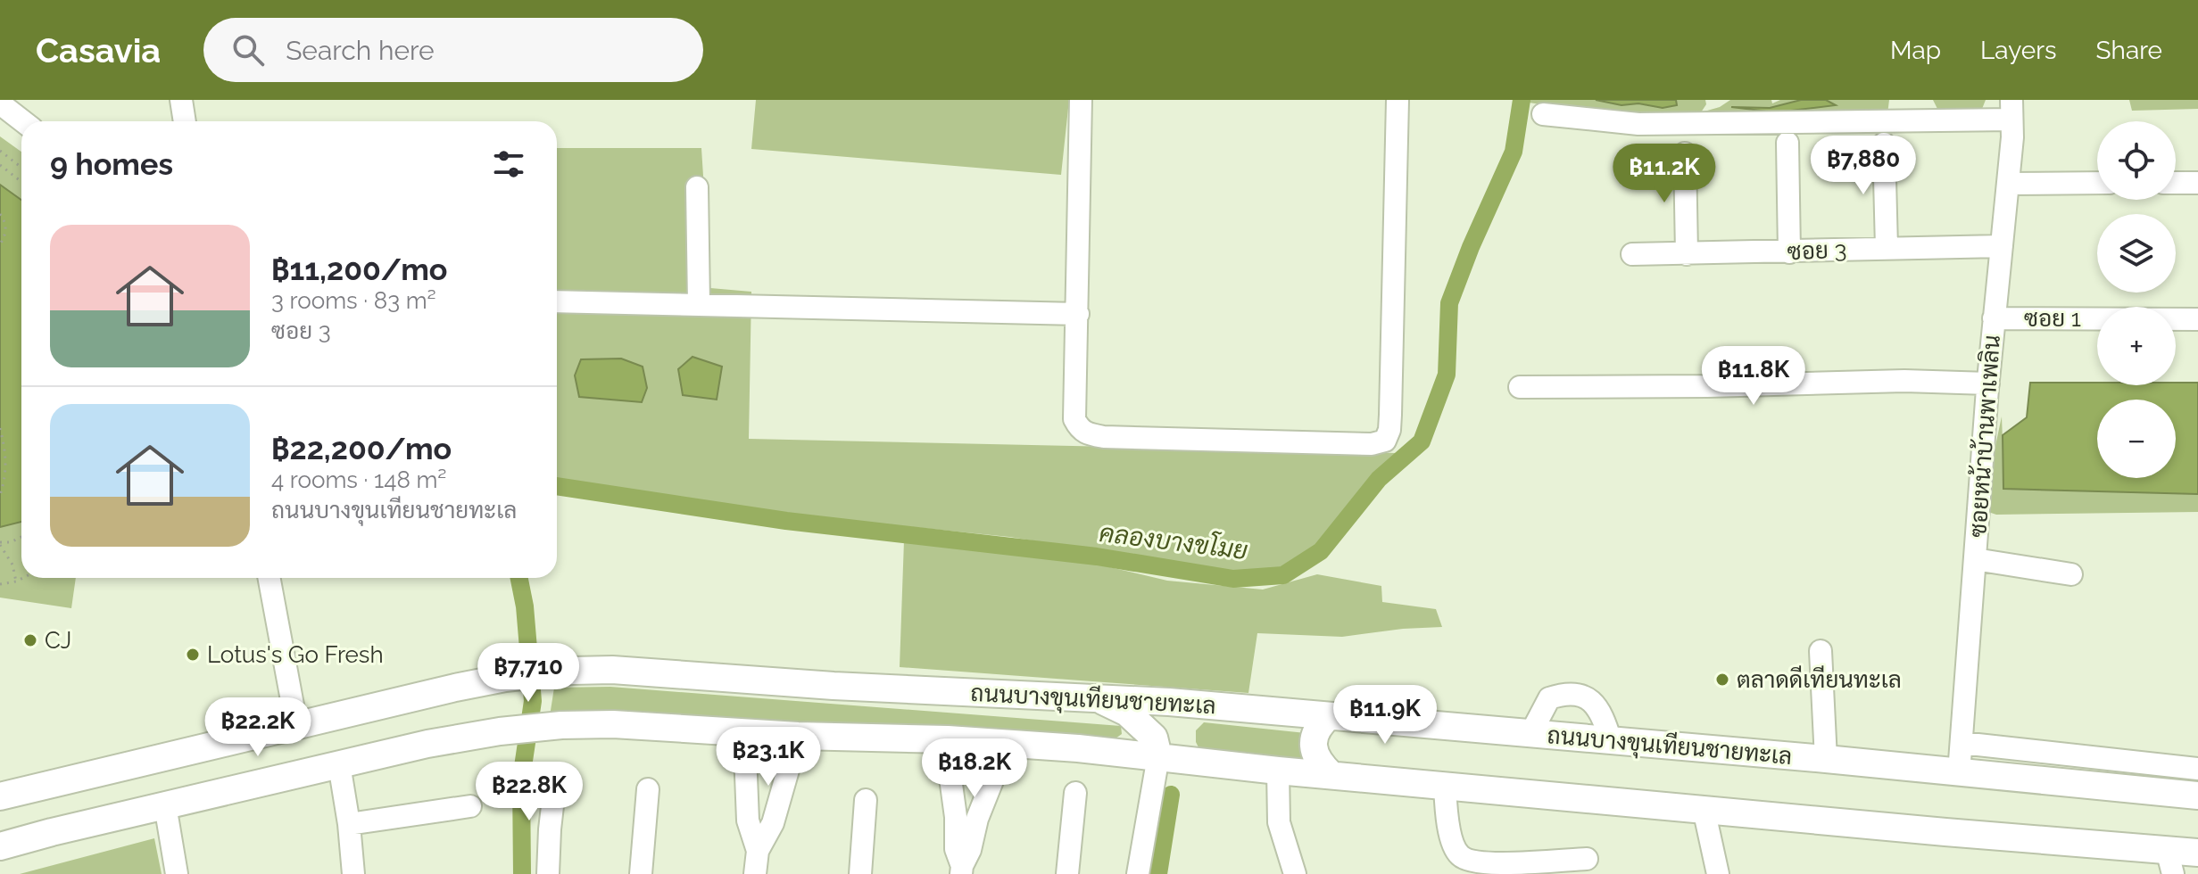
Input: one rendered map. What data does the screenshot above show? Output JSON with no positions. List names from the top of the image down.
{
  "streets": {
    "main road": ["ถนนบางขุนเทียนชายทะเล"],
    "street": ["ซอย 3", "ซอย 1", "ซอยหน้าบ้านพาเพลิน"]
  },
  "crossings": [
    ["ซอย 3", "ซอยหน้าบ้านพาเพลิน"],
    ["ซอย 1", "ซอยหน้าบ้านพาเพลิน"],
    ["ซอยหน้าบ้านพาเพลิน", "ถนนบางขุนเทียนชายทะเล"]
  ],
  "water": ["คลองบางขโมย"],
  "places": ["CJ", "Lotus's Go Fresh", "ตลาดดีเทียนทะเล"],
  "page": {
    "header": "Casavia",
    "search": "Search here",
    "nav": ["Map", "Layers", "Share"],
    "map_buttons": ["+", "−"],
    "heading": "9 homes",
    "price": [
      "฿7,880",
      "฿11.2K",
      "฿11.8K",
      "฿7,710",
      "฿11.9K",
      "฿22.2K",
      "฿23.1K",
      "฿18.2K",
      "฿22.8K"
    ],
    "list": [
      {
        "name": "฿11,200/mo",
        "note": "3 rooms · 83 m² · ซอย 3"
      },
      {
        "name": "฿22,200/mo",
        "note": "4 rooms · 148 m² · ถนนบางขุนเทียนชายทะเล"
      }
    ]
  }
}
